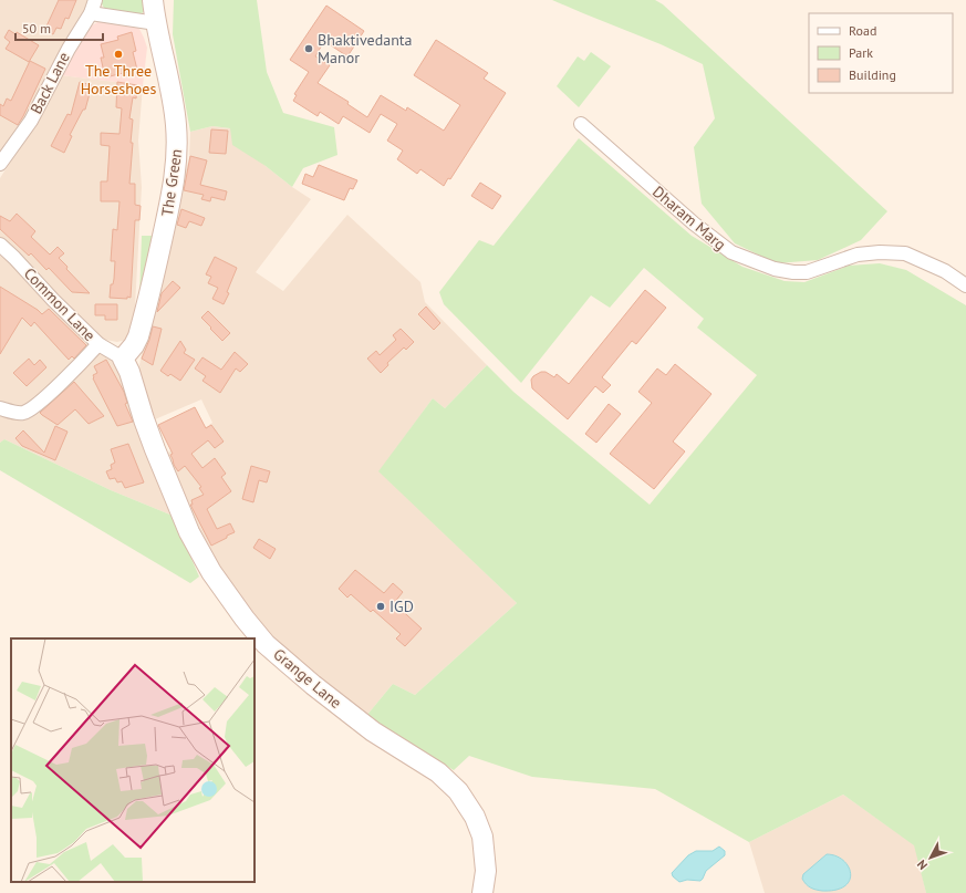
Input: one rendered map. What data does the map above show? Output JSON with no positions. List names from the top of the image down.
{
  "streets": {
    "street": [
      "Back Lane",
      "The Green",
      "Dharam Marg",
      "Common Lane",
      "Grange Lane"
    ]
  },
  "crossings": [
    ["The Green", "Common Lane"],
    ["The Green", "Grange Lane"],
    ["Common Lane", "Grange Lane"]
  ],
  "places": ["Bhaktivedanta Manor", "The Three Horseshoes", "IGD"],
  "legend": ["Road", "Park", "Building"],
  "scale_bar": "50 m",
  "north": "bottom left"
}
